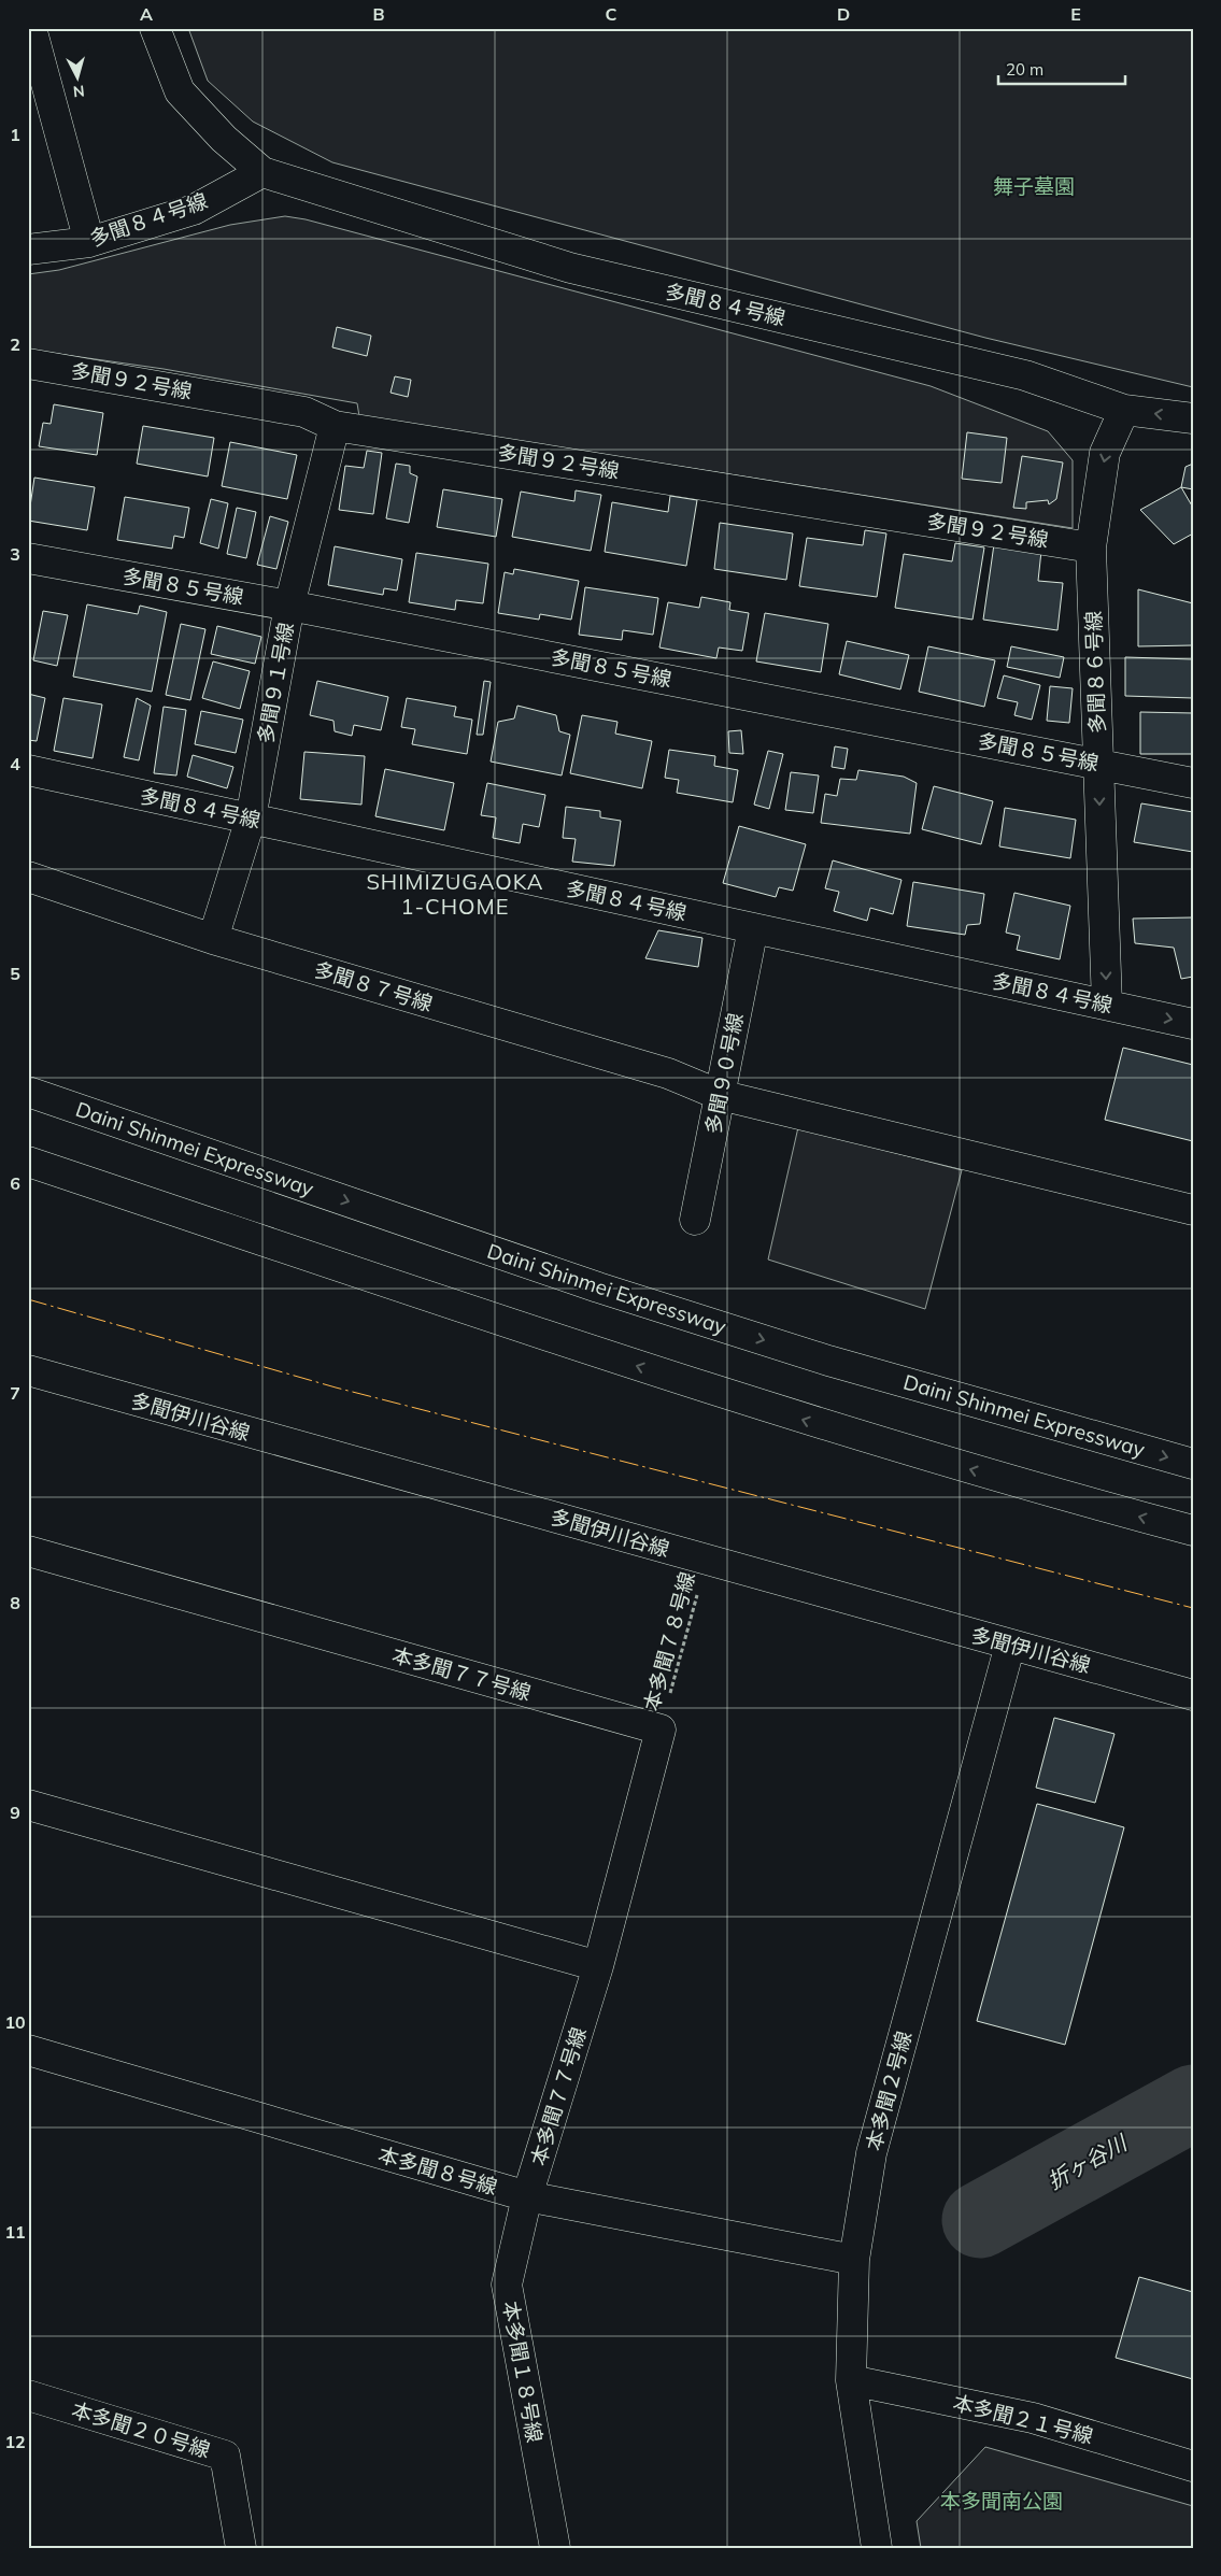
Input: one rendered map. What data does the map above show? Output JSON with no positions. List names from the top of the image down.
{
  "streets": {
    "main road": [
      "多聞８４号線",
      "多聞９２号線",
      "多聞８５号線",
      "多聞８６号線",
      "多聞９１号線",
      "多聞８７号線",
      "多聞９０号線",
      "Daini Shinmei Expressway",
      "多聞伊川谷線",
      "本多聞７７号線",
      "本多聞２号線",
      "本多聞８号線",
      "本多聞１８号線",
      "本多聞２１号線",
      "本多聞２０号線"
    ],
    "path": ["本多聞７８号線"]
  },
  "crossings": [
    ["多聞８４号線", "多聞８６号線"],
    ["多聞８４号線", "多聞９１号線"],
    ["多聞８４号線", "多聞９０号線"],
    ["多聞９２号線", "多聞８６号線"],
    ["多聞９２号線", "多聞９１号線"],
    ["多聞８５号線", "多聞８６号線"],
    ["多聞８５号線", "多聞９１号線"],
    ["多聞９１号線", "多聞８７号線"],
    ["多聞８７号線", "多聞９０号線"],
    ["多聞伊川谷線", "本多聞７８号線"],
    ["多聞伊川谷線", "本多聞２号線"],
    ["本多聞７８号線", "本多聞７７号線"],
    ["本多聞７７号線", "本多聞８号線"],
    ["本多聞７７号線", "本多聞１８号線"],
    ["本多聞２号線", "本多聞８号線"],
    ["本多聞２号線", "本多聞２１号線"],
    ["本多聞８号線", "本多聞１８号線"]
  ],
  "one_way": ["多聞８６号線"],
  "districts": ["SHIMIZUGAOKA 1-CHOME"],
  "water": ["折ヶ谷川"],
  "parks": ["舞子墓園", "本多聞南公園"],
  "scale_bar": "20 m",
  "north": "bottom",
  "grid": {
    "columns": [
      "A",
      "B",
      "C",
      "D",
      "E"
    ],
    "rows": [
      "1",
      "2",
      "3",
      "4",
      "5",
      "6",
      "7",
      "8",
      "9",
      "10",
      "11",
      "12"
    ]
  }
}
